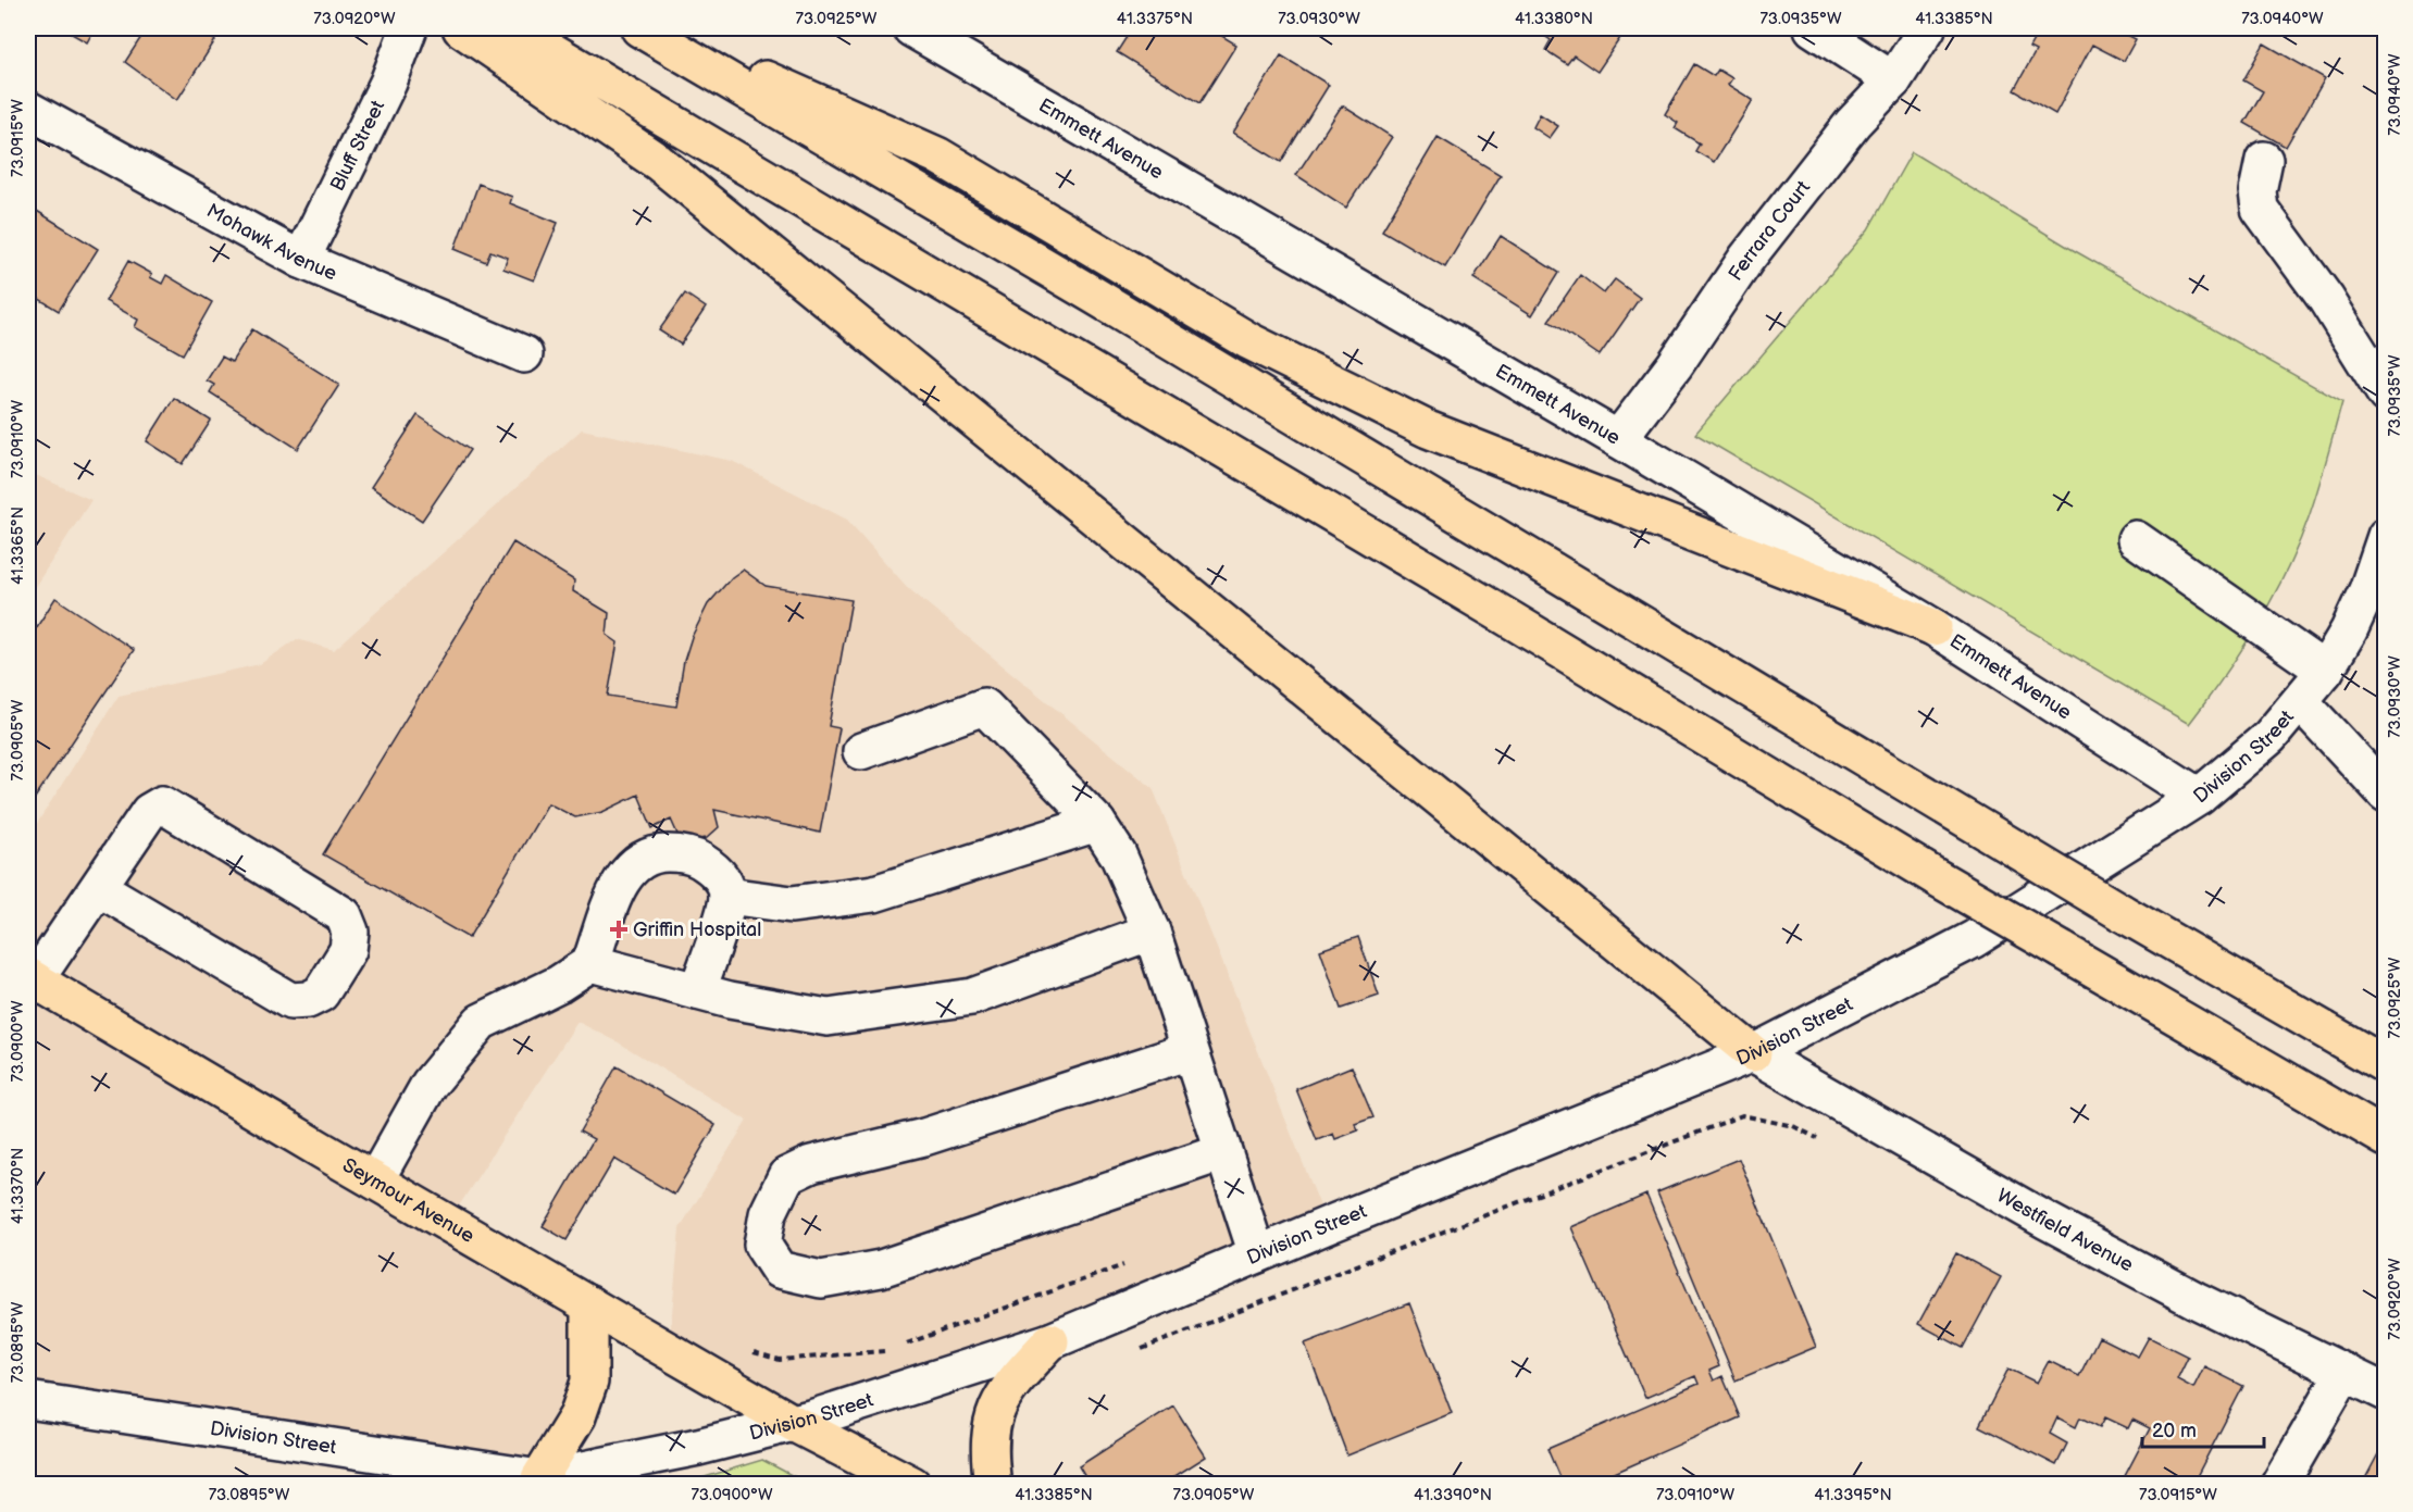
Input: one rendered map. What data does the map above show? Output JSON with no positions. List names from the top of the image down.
{
  "streets": {
    "main road": ["Seymour Avenue"],
    "street": [
      "Emmett Avenue",
      "Bluff Street",
      "Ferrara Court",
      "Mohawk Avenue",
      "Division Street",
      "Westfield Avenue"
    ]
  },
  "crossings": [
    ["Emmett Avenue", "Ferrara Court"],
    ["Emmett Avenue", "Division Street"],
    ["Bluff Street", "Mohawk Avenue"],
    ["Division Street", "Seymour Avenue"],
    ["Division Street", "Westfield Avenue"]
  ],
  "places": {
    "health": ["Griffin Hospital"]
  },
  "scale_bar": "20 m",
  "coordinates": [
    "73.0920°W",
    "73.0925°W",
    "41.3375°N",
    "73.0930°W",
    "41.3380°N",
    "73.0935°W",
    "41.3385°N",
    "73.0940°W",
    "73.0915°W",
    "73.0910°W",
    "41.3365°N",
    "73.0905°W",
    "73.0900°W",
    "41.3370°N",
    "73.0895°W",
    "41.3390°N",
    "41.3395°N"
  ]
}
